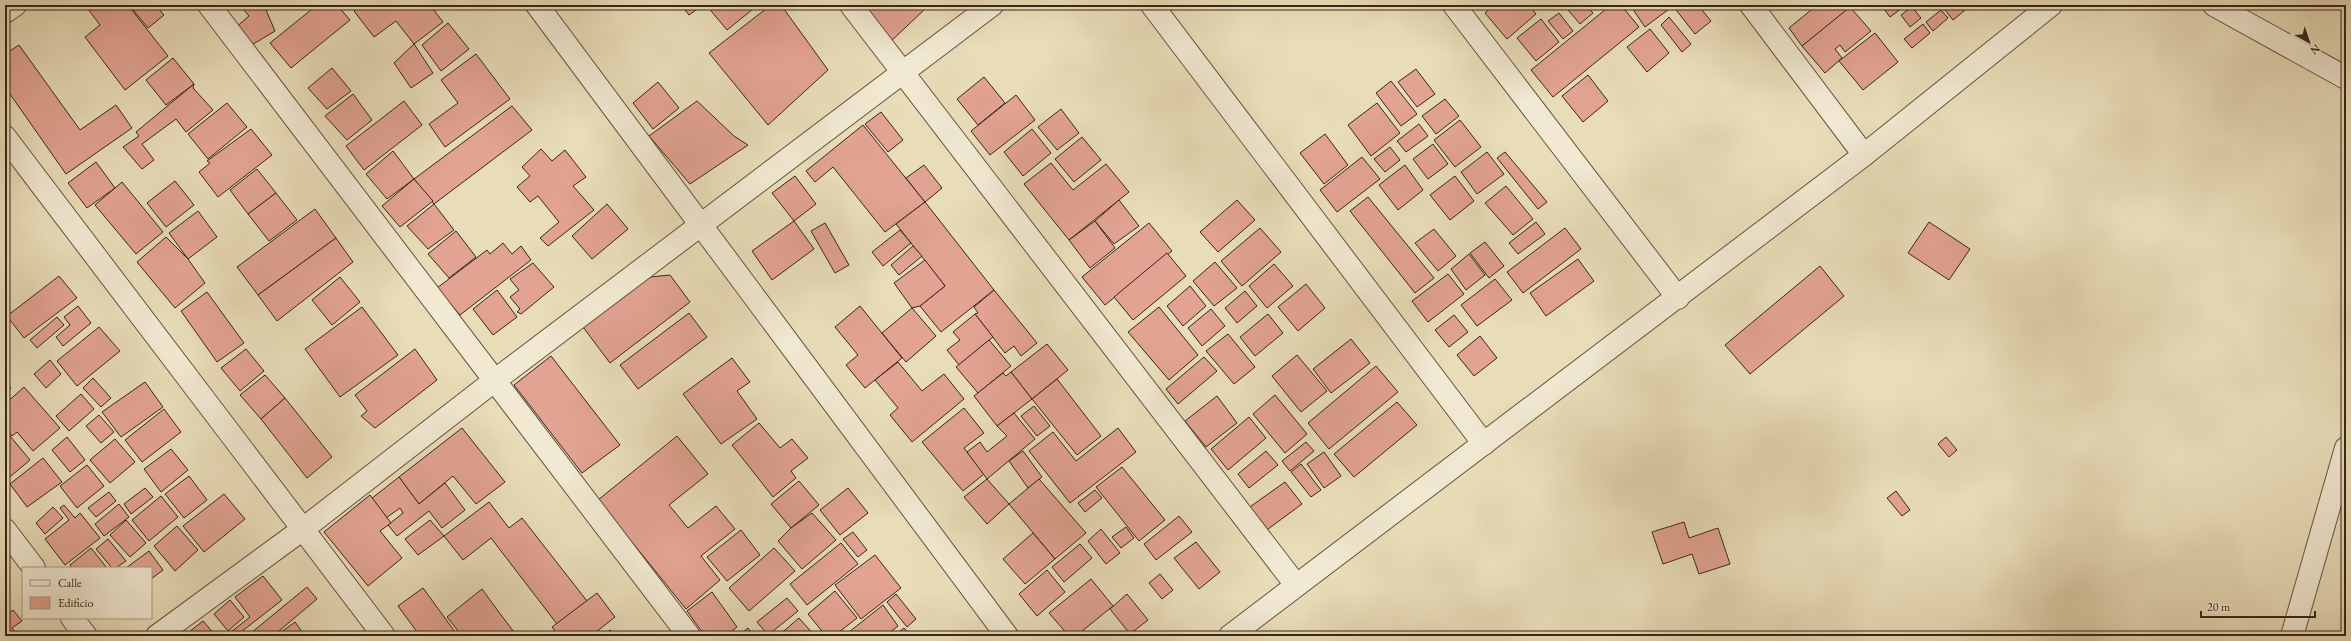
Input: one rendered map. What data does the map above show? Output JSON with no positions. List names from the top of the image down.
{
  "legend": ["Calle", "Edificio"],
  "scale_bar": "20 m",
  "north": "bottom right"
}
